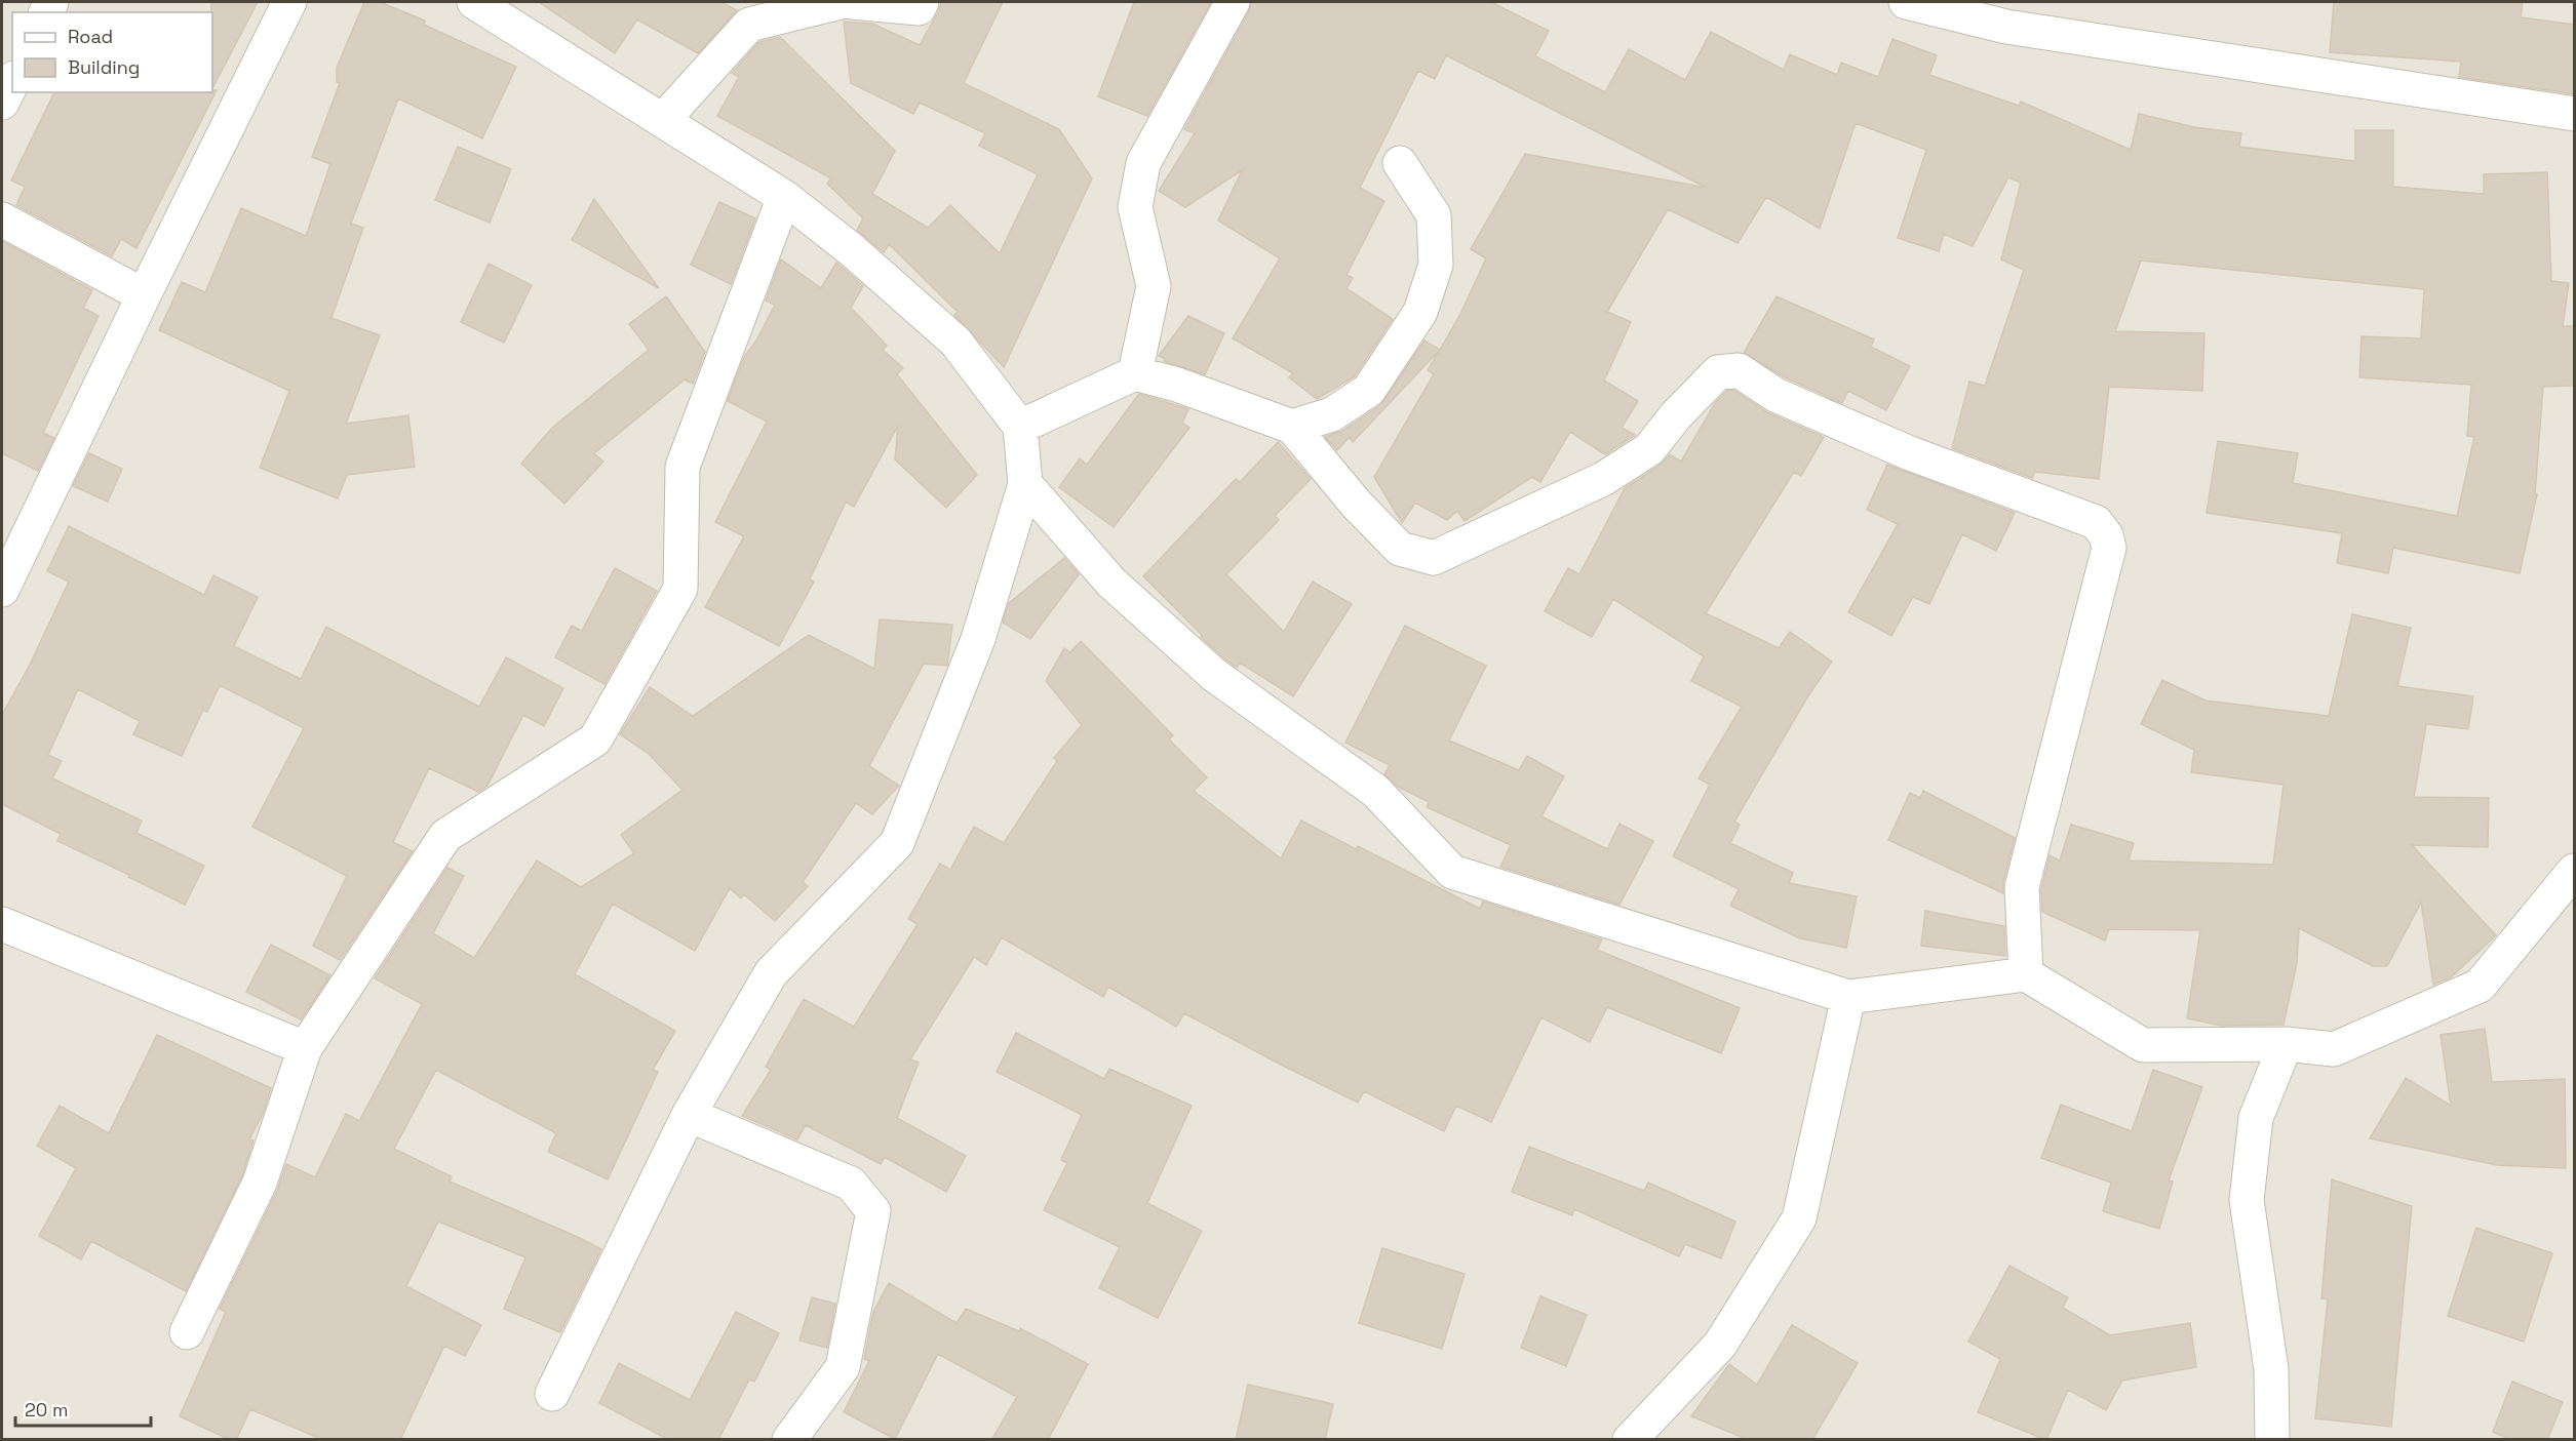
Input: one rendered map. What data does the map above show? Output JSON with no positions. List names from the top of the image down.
{
  "legend": ["Road", "Building"],
  "scale_bar": "20 m"
}
